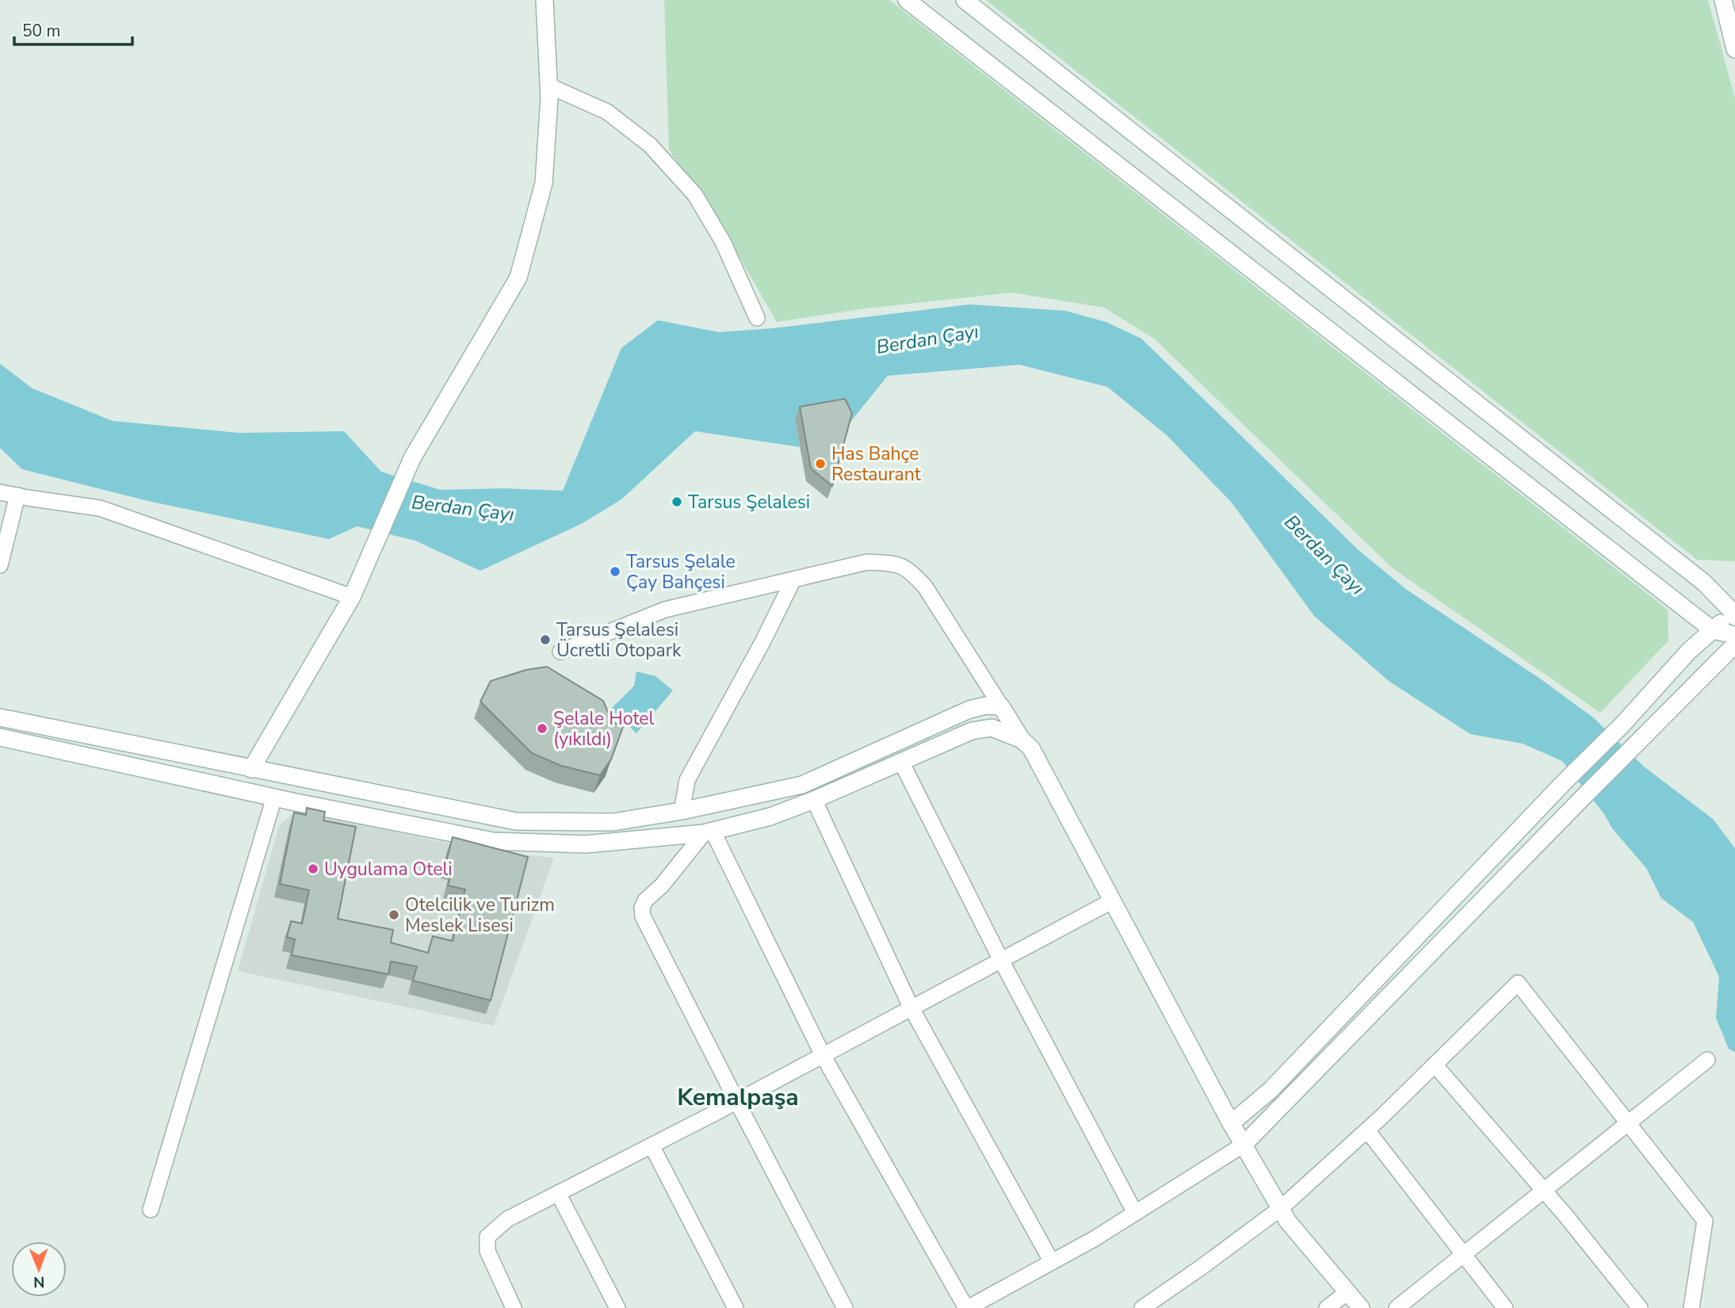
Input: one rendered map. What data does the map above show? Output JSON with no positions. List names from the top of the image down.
{
  "districts": ["Kemalpaşa"],
  "water": ["Berdan Çayı"],
  "places": [
    "Has Bahçe Restaurant",
    "Tarsus Şelalesi",
    "Tarsus Şelale Çay Bahçesi",
    "Tarsus Şelalesi Ücretli Otopark",
    "Şelale Hotel (yıkıldı)",
    "Uygulama Oteli",
    "Otelcilik ve Turizm Meslek Lisesi"
  ],
  "scale_bar": "50 m",
  "north": "bottom"
}
